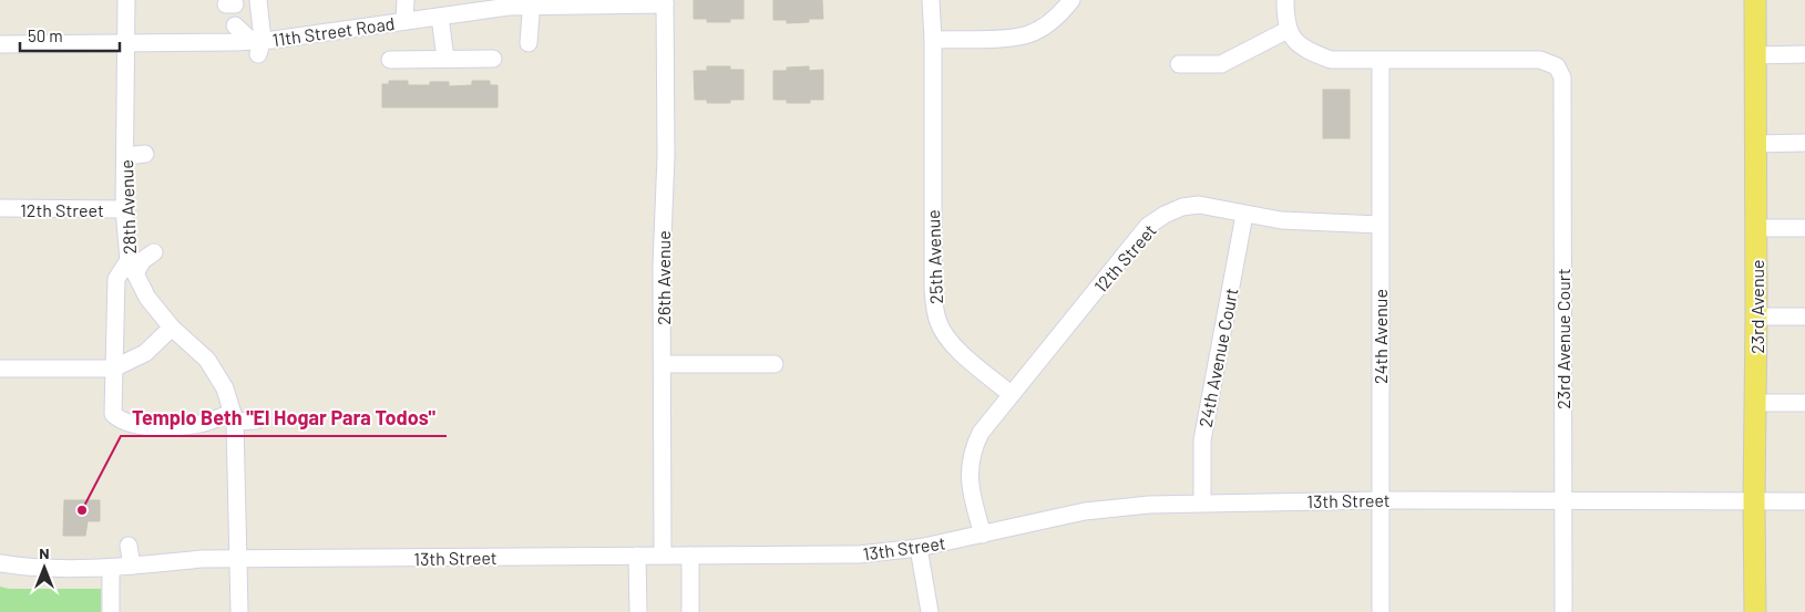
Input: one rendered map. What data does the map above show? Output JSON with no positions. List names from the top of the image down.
{
  "streets": {
    "main road": ["23rd Avenue"],
    "street": [
      "11th Street Road",
      "28th Avenue",
      "12th Street",
      "25th Avenue",
      "26th Avenue",
      "24th Avenue",
      "23rd Avenue Court",
      "24th Avenue Court",
      "13th Street"
    ]
  },
  "crossings": [
    ["11th Street Road", "28th Avenue"],
    ["11th Street Road", "26th Avenue"],
    ["28th Avenue", "12th Street"],
    ["28th Avenue", "13th Street"],
    ["12th Street", "25th Avenue"],
    ["12th Street", "24th Avenue"],
    ["12th Street", "24th Avenue Court"],
    ["26th Avenue", "13th Street"],
    ["23rd Avenue", "13th Street"],
    ["24th Avenue", "23rd Avenue Court"],
    ["24th Avenue", "13th Street"],
    ["23rd Avenue Court", "13th Street"],
    ["24th Avenue Court", "13th Street"]
  ],
  "places": ["Templo Beth \"El Hogar Para Todos\""],
  "scale_bar": "50 m",
  "north": "top"
}
